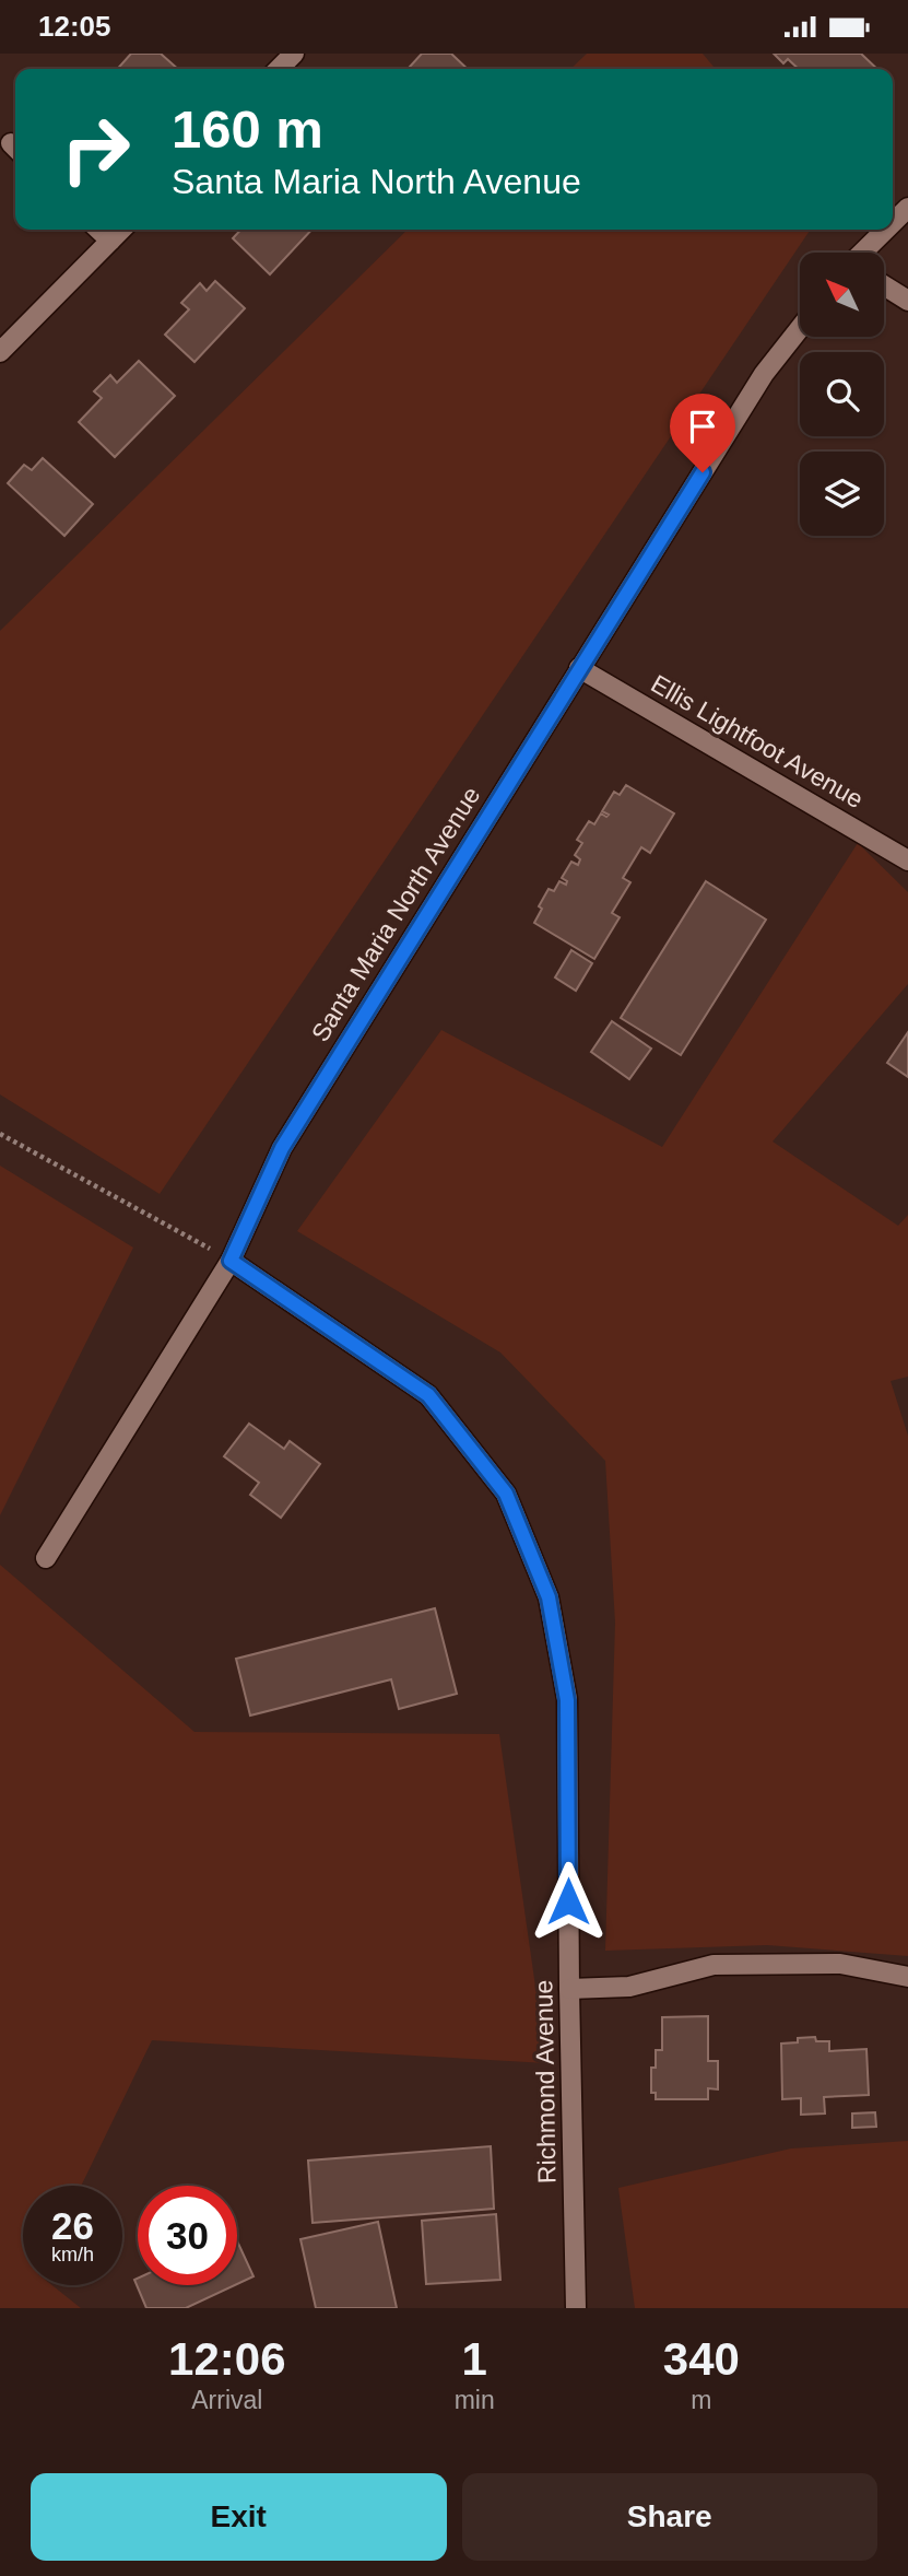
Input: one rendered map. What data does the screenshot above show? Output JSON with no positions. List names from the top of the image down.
{
  "streets": {
    "street": ["Ellis Lightfoot Avenue", "Santa Maria North Avenue", "Richmond Avenue"]
  },
  "crossings": [
    ["Ellis Lightfoot Avenue", "Santa Maria North Avenue"],
    ["Santa Maria North Avenue", "Richmond Avenue"]
  ],
  "north": "top left",
  "page": {
    "status": "12:05",
    "turn": ["160 m", "Santa Maria North Avenue"],
    "speed": "26 km/h",
    "limit": "30",
    "eta": [
      "12:06",
      "Arrival",
      "1",
      "min",
      "340",
      "m"
    ],
    "buttons": ["Exit", "Share"]
  }
}
